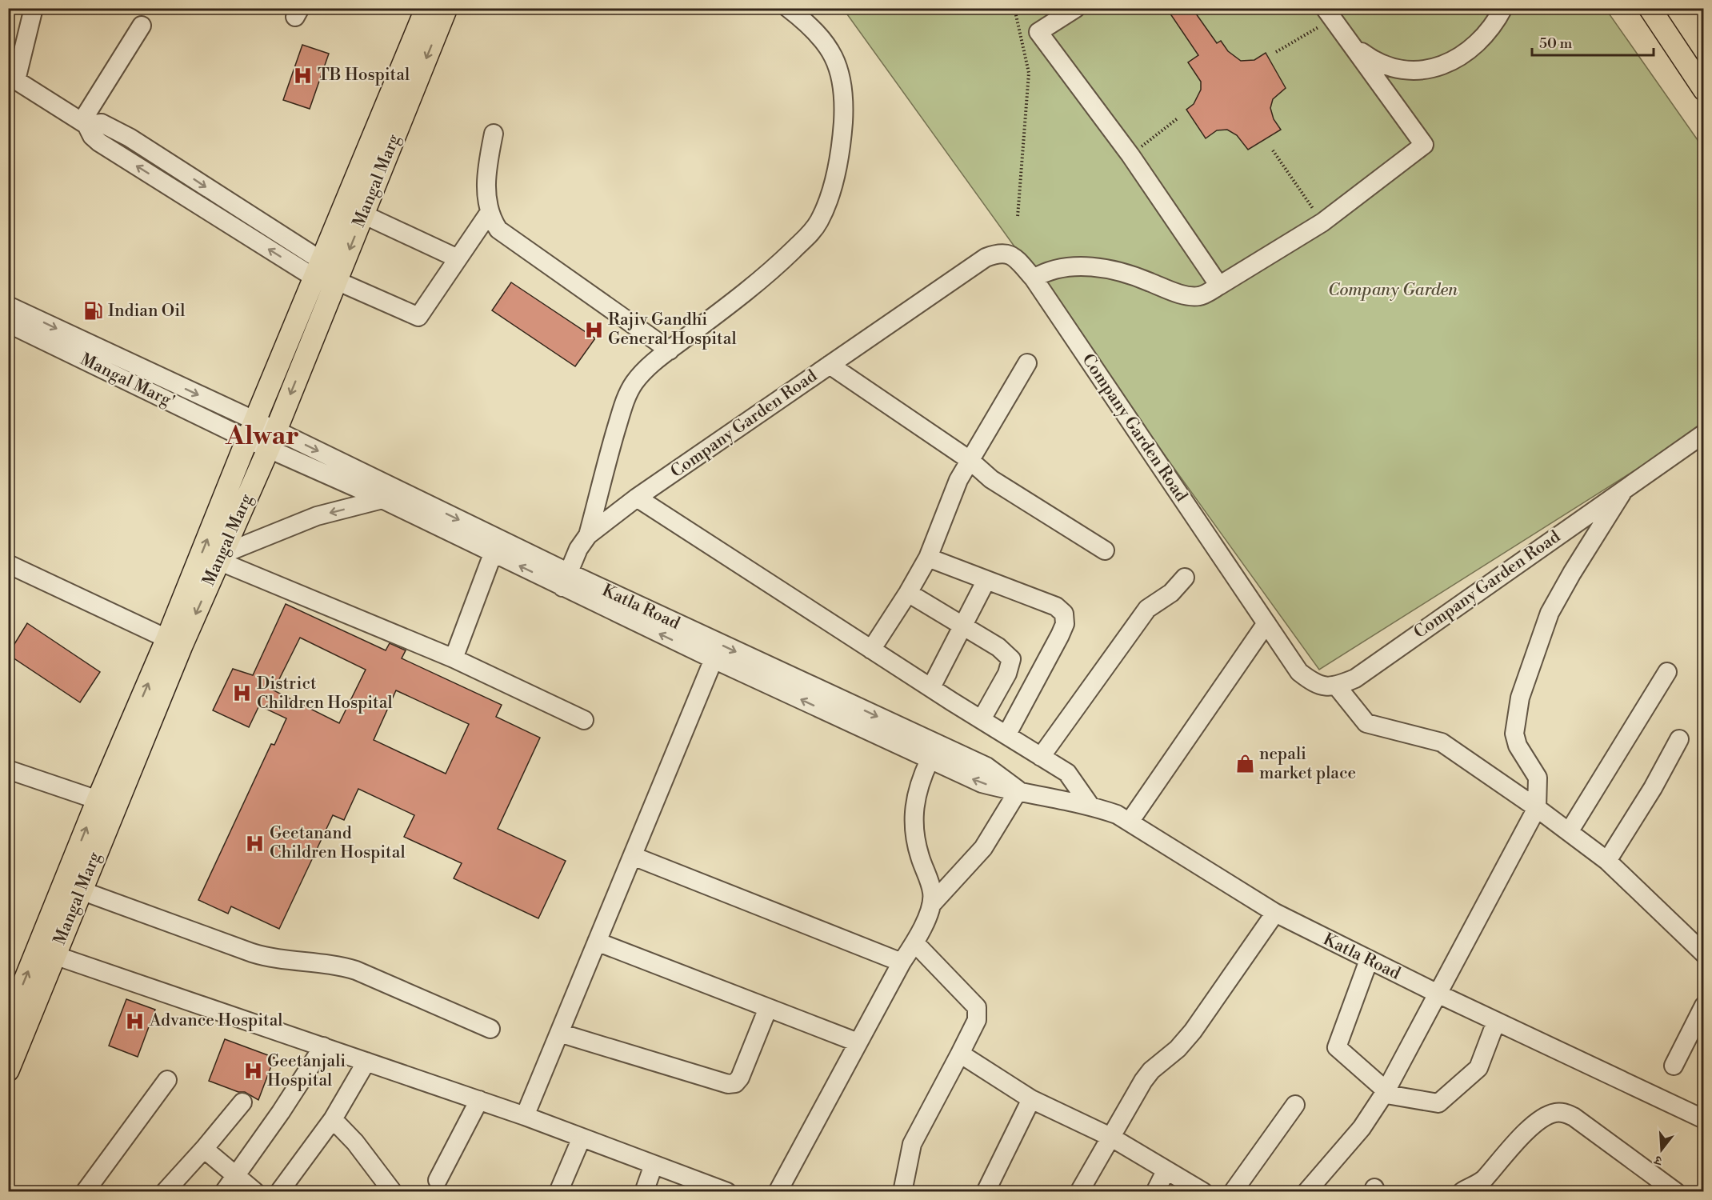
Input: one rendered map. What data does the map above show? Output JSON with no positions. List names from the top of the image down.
{
  "streets": {
    "main road": ["Mangal Marg"],
    "street": ["Mangal Marg'", "Company Garden Road", "Katla Road"]
  },
  "crossings": [
    ["Mangal Marg", "Mangal Marg'"],
    ["Mangal Marg", "Katla Road"],
    ["Mangal Marg'", "Katla Road"],
    ["Company Garden Road", "Katla Road"]
  ],
  "districts": ["Alwar"],
  "parks": ["Company Garden"],
  "places": {
    "hospital": [
      "TB Hospital",
      "Rajiv Gandhi General Hospital",
      "District Children Hospital",
      "Geetanand Children Hospital",
      "Advance Hospital",
      "Geetanjali Hospital"
    ],
    "fuel station": ["Indian Oil"],
    "shop": ["nepali market place"]
  },
  "scale_bar": "50 m",
  "north": "bottom"
}
